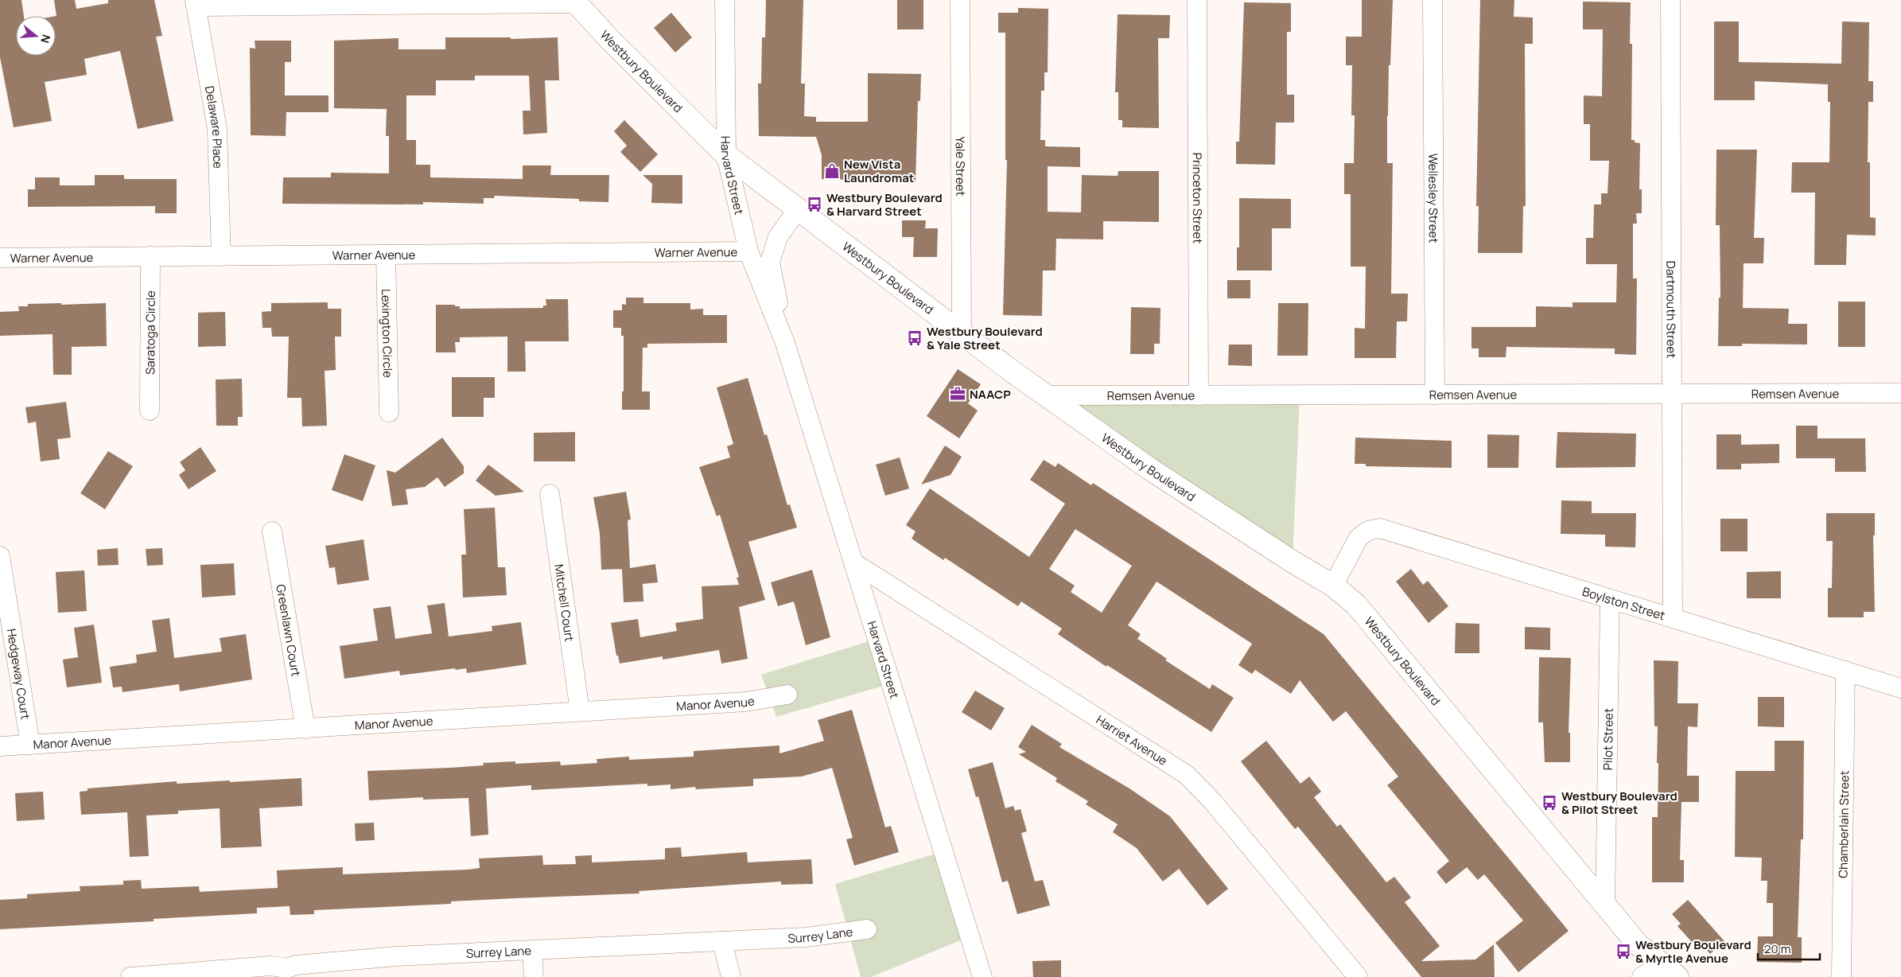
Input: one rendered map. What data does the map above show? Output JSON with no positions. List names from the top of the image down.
{
  "streets": {
    "street": [
      "Westbury Boulevard",
      "Delaware Place",
      "Yale Street",
      "Harvard Street",
      "Wellesley Street",
      "Princeton Street",
      "Warner Avenue",
      "Dartmouth Street",
      "Saratoga Circle",
      "Lexington Circle",
      "Remsen Avenue",
      "Mitchell Court",
      "Boylston Street",
      "Greenlawn Court",
      "Hedgeway Court",
      "Manor Avenue",
      "Harriet Avenue",
      "Pilot Street",
      "Chamberlain Street",
      "Surrey Lane"
    ]
  },
  "crossings": [
    ["Westbury Boulevard", "Yale Street"],
    ["Westbury Boulevard", "Harvard Street"],
    ["Westbury Boulevard", "Remsen Avenue"],
    ["Westbury Boulevard", "Boylston Street"],
    ["Westbury Boulevard", "Pilot Street"],
    ["Delaware Place", "Warner Avenue"],
    ["Harvard Street", "Warner Avenue"],
    ["Harvard Street", "Harriet Avenue"],
    ["Wellesley Street", "Remsen Avenue"],
    ["Princeton Street", "Remsen Avenue"],
    ["Warner Avenue", "Saratoga Circle"],
    ["Warner Avenue", "Lexington Circle"],
    ["Dartmouth Street", "Remsen Avenue"],
    ["Dartmouth Street", "Boylston Street"],
    ["Mitchell Court", "Manor Avenue"],
    ["Boylston Street", "Pilot Street"],
    ["Boylston Street", "Chamberlain Street"],
    ["Greenlawn Court", "Manor Avenue"],
    ["Hedgeway Court", "Manor Avenue"]
  ],
  "places": {
    "shop": ["New Vista Laundromat"],
    "bus stop": [
      "Westbury Boulevard & Harvard Street",
      "Westbury Boulevard & Yale Street",
      "Westbury Boulevard & Pilot Street",
      "Westbury Boulevard & Myrtle Avenue"
    ],
    "office": ["NAACP"]
  },
  "scale_bar": "20 m",
  "north": "right"
}
